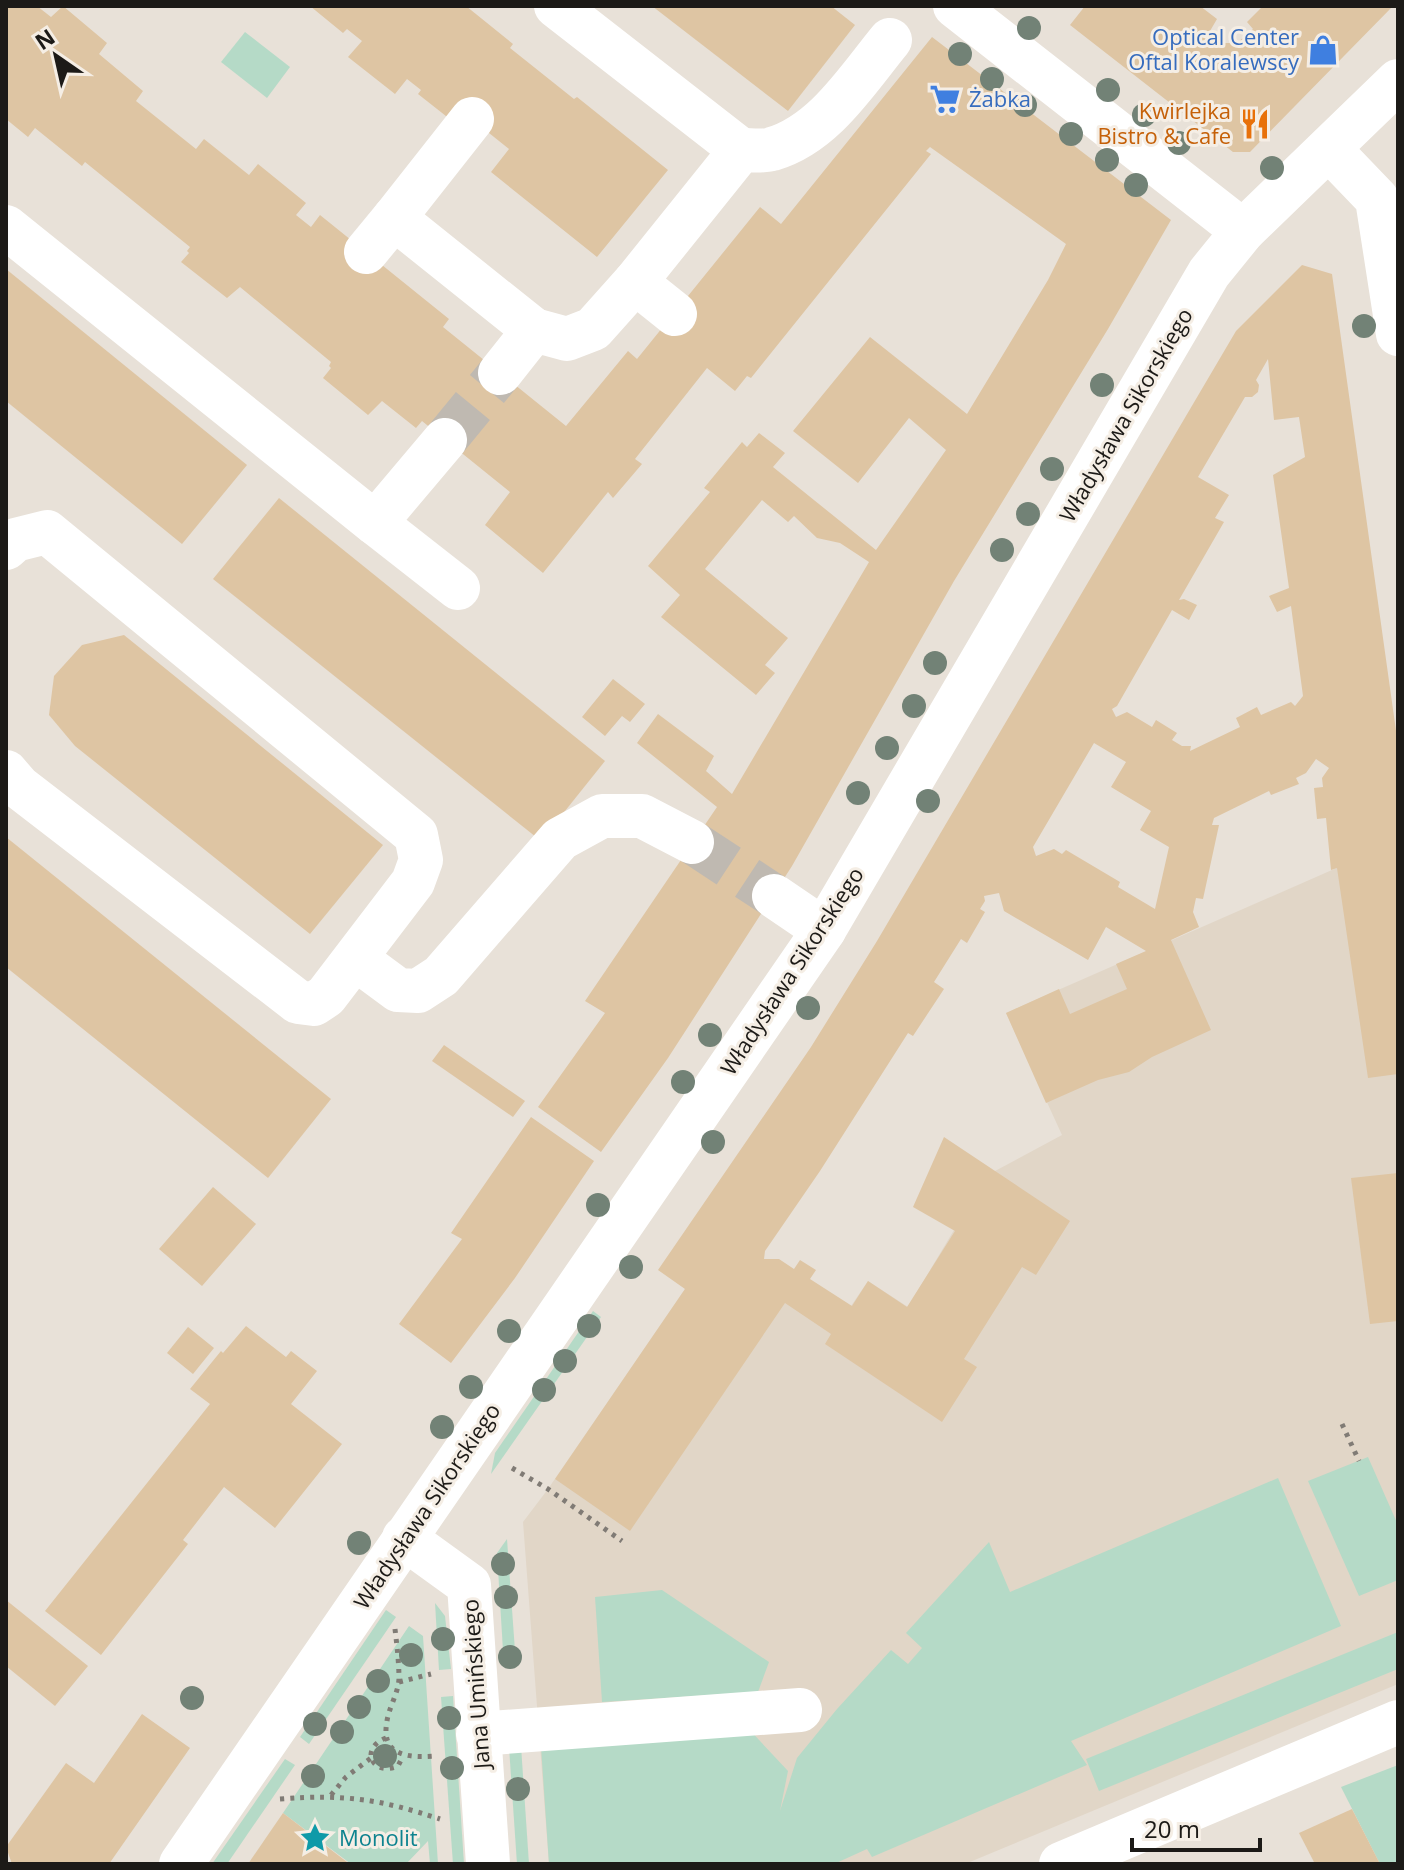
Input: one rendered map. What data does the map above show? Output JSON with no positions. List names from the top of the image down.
{
  "streets": {
    "street": ["Władysława Sikorskiego", "Jana Umińskiego"]
  },
  "crossings": [
    ["Władysława Sikorskiego", "Jana Umińskiego"]
  ],
  "places": {
    "shop": ["Optical Center Oftal Koralewscy"],
    "supermarket": ["Żabka"],
    "restaurant": ["Kwirlejka Bistro & Cafe"],
    "place": ["Monolit"]
  },
  "scale_bar": "20 m",
  "north": "top left"
}
